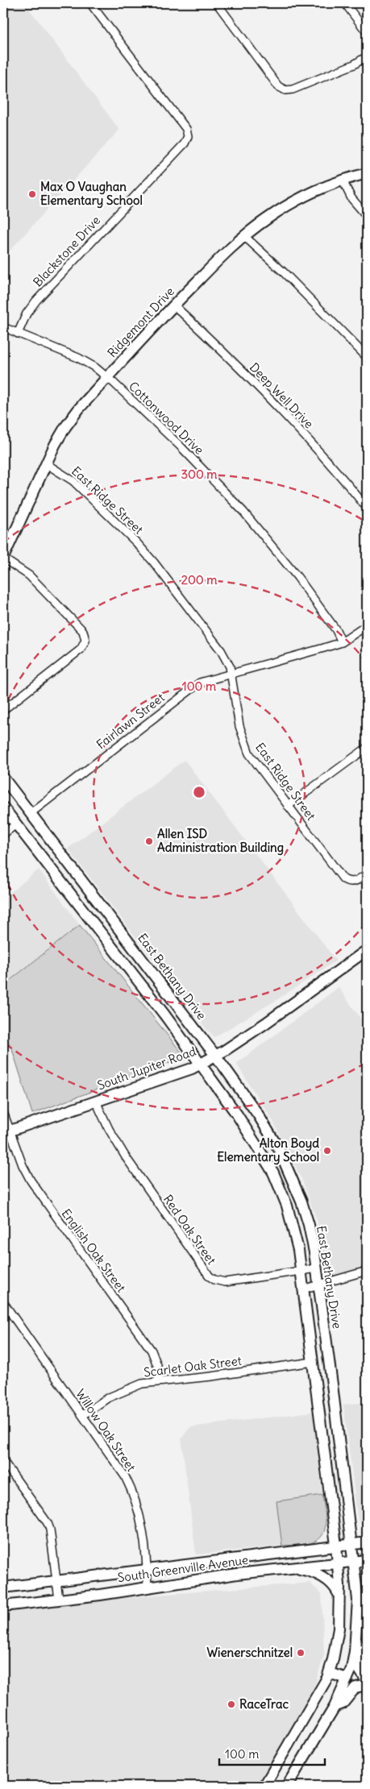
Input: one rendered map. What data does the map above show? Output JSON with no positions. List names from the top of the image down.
{
  "streets": {
    "main road": [
      "Ridgemont Drive",
      "East Bethany Drive",
      "South Jupiter Road",
      "South Greenville Avenue"
    ],
    "street": [
      "Blackstone Drive",
      "Deep Well Drive",
      "Cottonwood Drive",
      "East Ridge Street",
      "Fairlawn Street",
      "Red Oak Street",
      "English Oak Street",
      "Scarlet Oak Street",
      "Willow Oak Street"
    ]
  },
  "crossings": [
    ["Blackstone Drive", "Cottonwood Drive"],
    ["Ridgemont Drive", "Deep Well Drive"],
    ["Ridgemont Drive", "Cottonwood Drive"],
    ["Ridgemont Drive", "East Ridge Street"],
    ["Cottonwood Drive", "Fairlawn Street"],
    ["East Ridge Street", "Fairlawn Street"],
    ["Fairlawn Street", "East Bethany Drive"],
    ["East Bethany Drive", "South Jupiter Road"],
    ["East Bethany Drive", "Red Oak Street"],
    ["East Bethany Drive", "South Greenville Avenue"],
    ["South Jupiter Road", "Red Oak Street"],
    ["South Jupiter Road", "English Oak Street"],
    ["English Oak Street", "Scarlet Oak Street"],
    ["Scarlet Oak Street", "Willow Oak Street"],
    ["Willow Oak Street", "South Greenville Avenue"]
  ],
  "places": [
    "Max O Vaughan Elementary School",
    "Allen ISD Administration Building",
    "Alton Boyd Elementary School",
    "Wienerschnitzel",
    "RaceTrac"
  ],
  "scale_bar": "100 m",
  "rings": ["300 m", "200 m", "100 m"]
}
